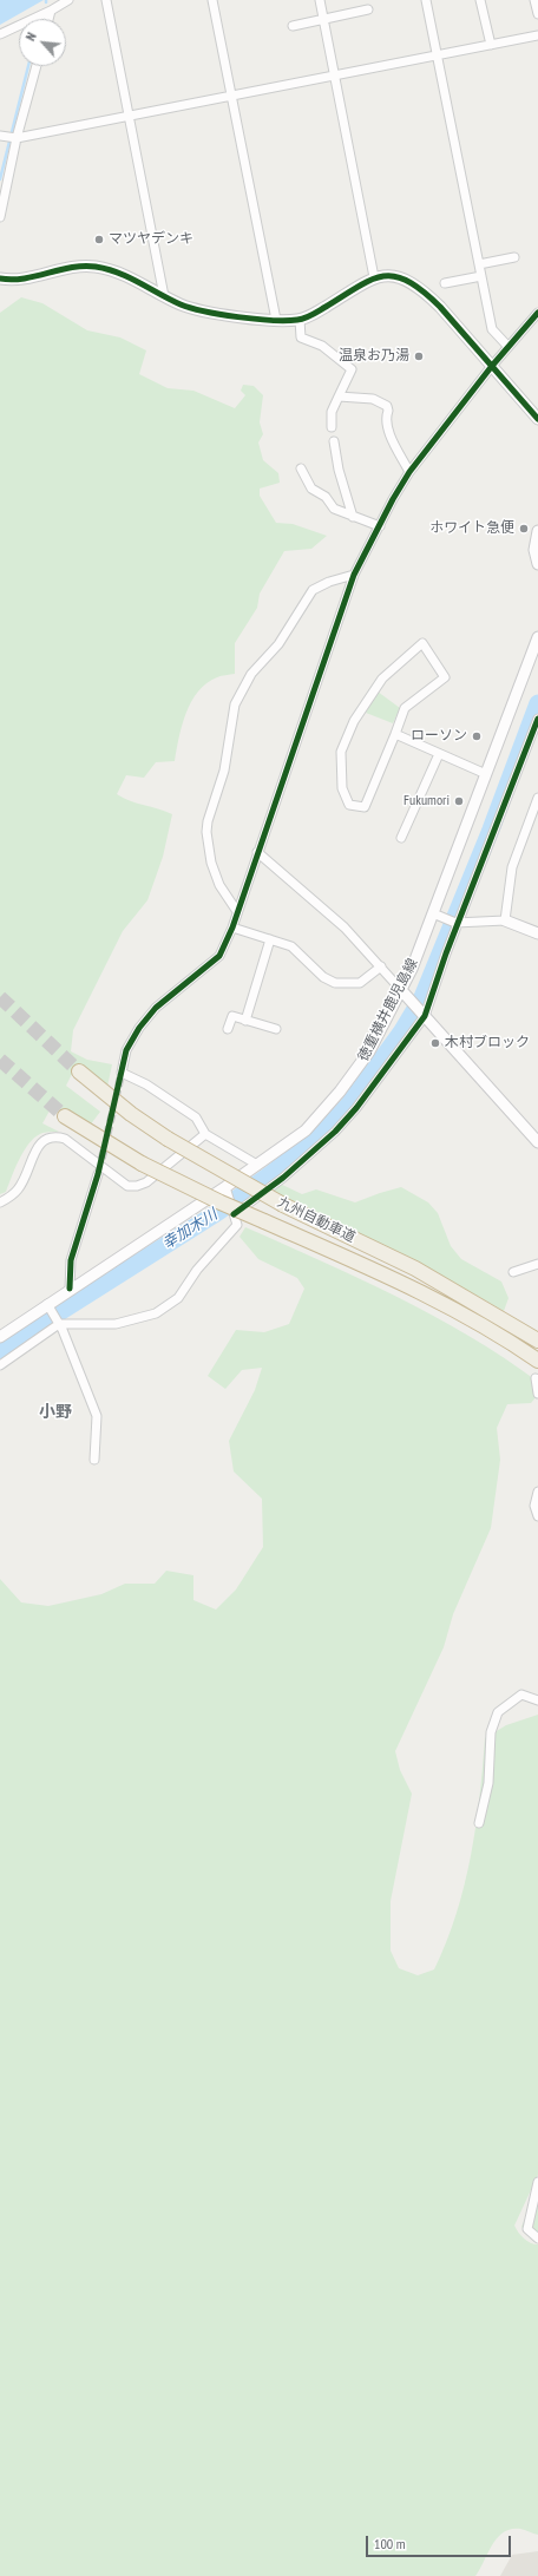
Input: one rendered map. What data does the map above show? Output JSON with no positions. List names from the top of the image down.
{
  "streets": {
    "highway": ["九州自動車道"],
    "main road": ["徳重横井鹿児島線"]
  },
  "districts": ["小野"],
  "water": ["幸加木川"],
  "places": [
    "マツヤデンキ",
    "温泉お乃湯",
    "ホワイト急便",
    "ローソン",
    "Fukumori",
    "木村ブロック"
  ],
  "scale_bar": "100 m",
  "north": "top left"
}
